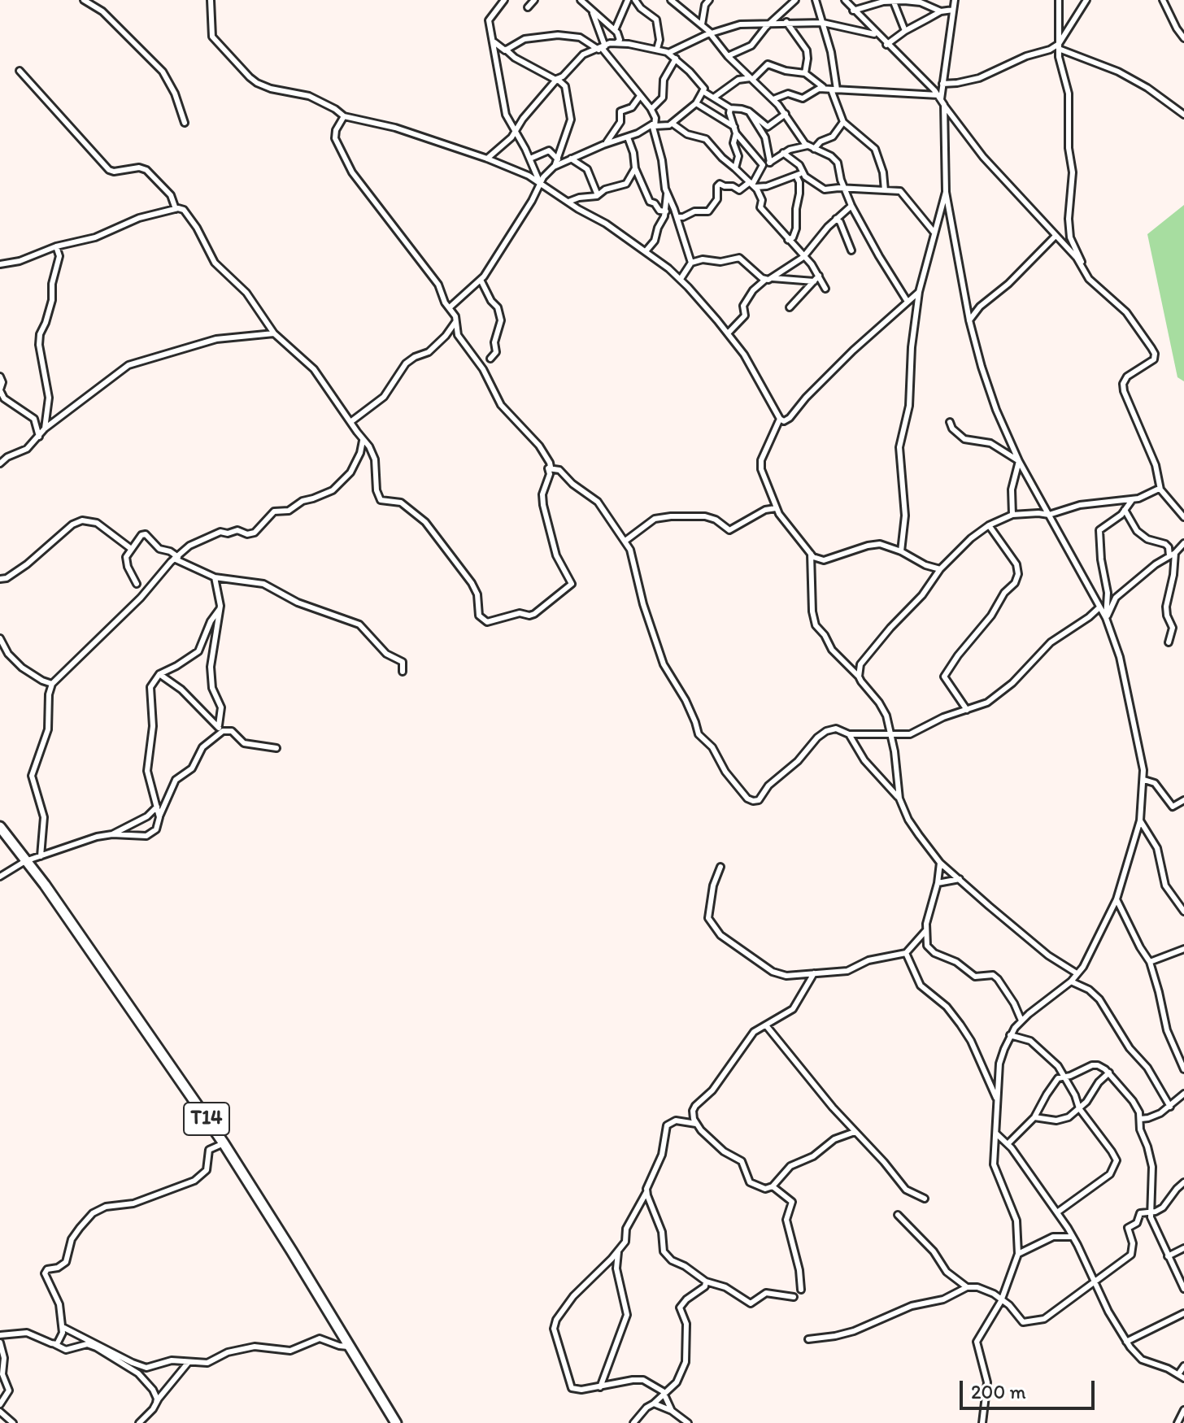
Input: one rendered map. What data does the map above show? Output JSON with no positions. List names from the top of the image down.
{
  "streets": {
    "highway": ["T14"]
  },
  "scale_bar": "200 m"
}
